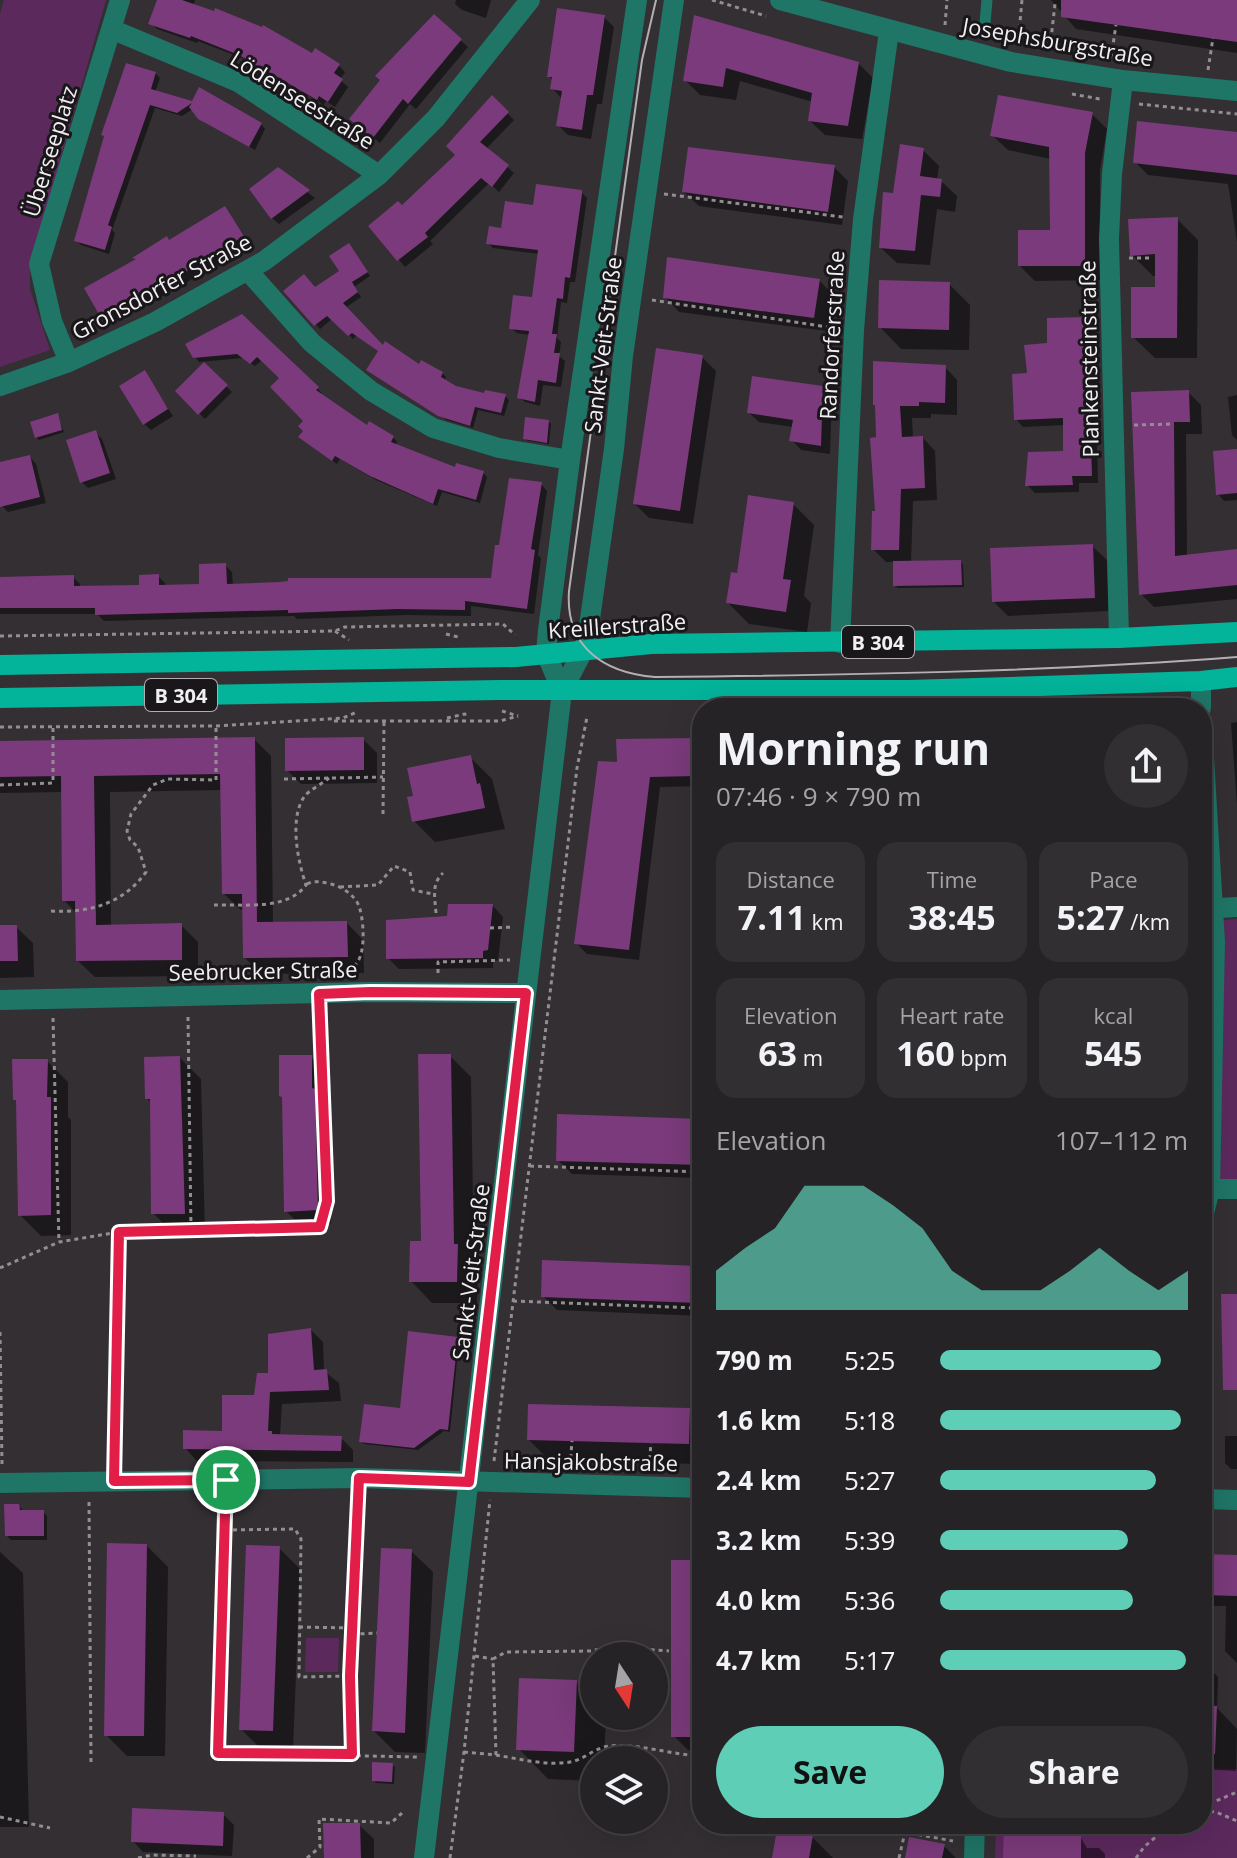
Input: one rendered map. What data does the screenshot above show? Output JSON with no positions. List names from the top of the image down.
{
  "streets": {
    "main road": ["Kreillerstraße", "B 304"],
    "street": [
      "Josephsburgstraße",
      "Lödenseestraße",
      "Überseeplatz",
      "Gronsdorfer Straße",
      "Randorferstraße",
      "Sankt-Veit-Straße",
      "Plankensteinstraße",
      "Seebrucker Straße",
      "Hansjakobstraße"
    ]
  },
  "crossings": [
    ["Josephsburgstraße", "Randorferstraße"],
    ["Josephsburgstraße", "Plankensteinstraße"],
    ["Lödenseestraße", "Überseeplatz"],
    ["Lödenseestraße", "Gronsdorfer Straße"],
    ["Überseeplatz", "Gronsdorfer Straße"],
    ["Randorferstraße", "Kreillerstraße"],
    ["Sankt-Veit-Straße", "Kreillerstraße"],
    ["Sankt-Veit-Straße", "B 304"],
    ["Sankt-Veit-Straße", "Seebrucker Straße"],
    ["Sankt-Veit-Straße", "Hansjakobstraße"],
    ["Plankensteinstraße", "Kreillerstraße"]
  ],
  "north": "bottom",
  "page": {
    "heading": ["Morning run", "07:46 · 9 × 790 m"],
    "stats": [
      ["Distance", "7.11 km"],
      ["Time", "38:45"],
      ["Pace", "5:27 /km"],
      ["Elevation", "63 m"],
      ["Heart rate", "160 bpm"],
      ["kcal", "545"]
    ],
    "chart": ["Elevation", "107–112 m"],
    "list": [
      {
        "name": "790 m",
        "note": "5:25"
      },
      {
        "name": "1.6 km",
        "note": "5:18"
      },
      {
        "name": "2.4 km",
        "note": "5:27"
      },
      {
        "name": "3.2 km",
        "note": "5:39"
      },
      {
        "name": "4.0 km",
        "note": "5:36"
      },
      {
        "name": "4.7 km",
        "note": "5:17"
      }
    ],
    "buttons": ["Save", "Share"]
  }
}
